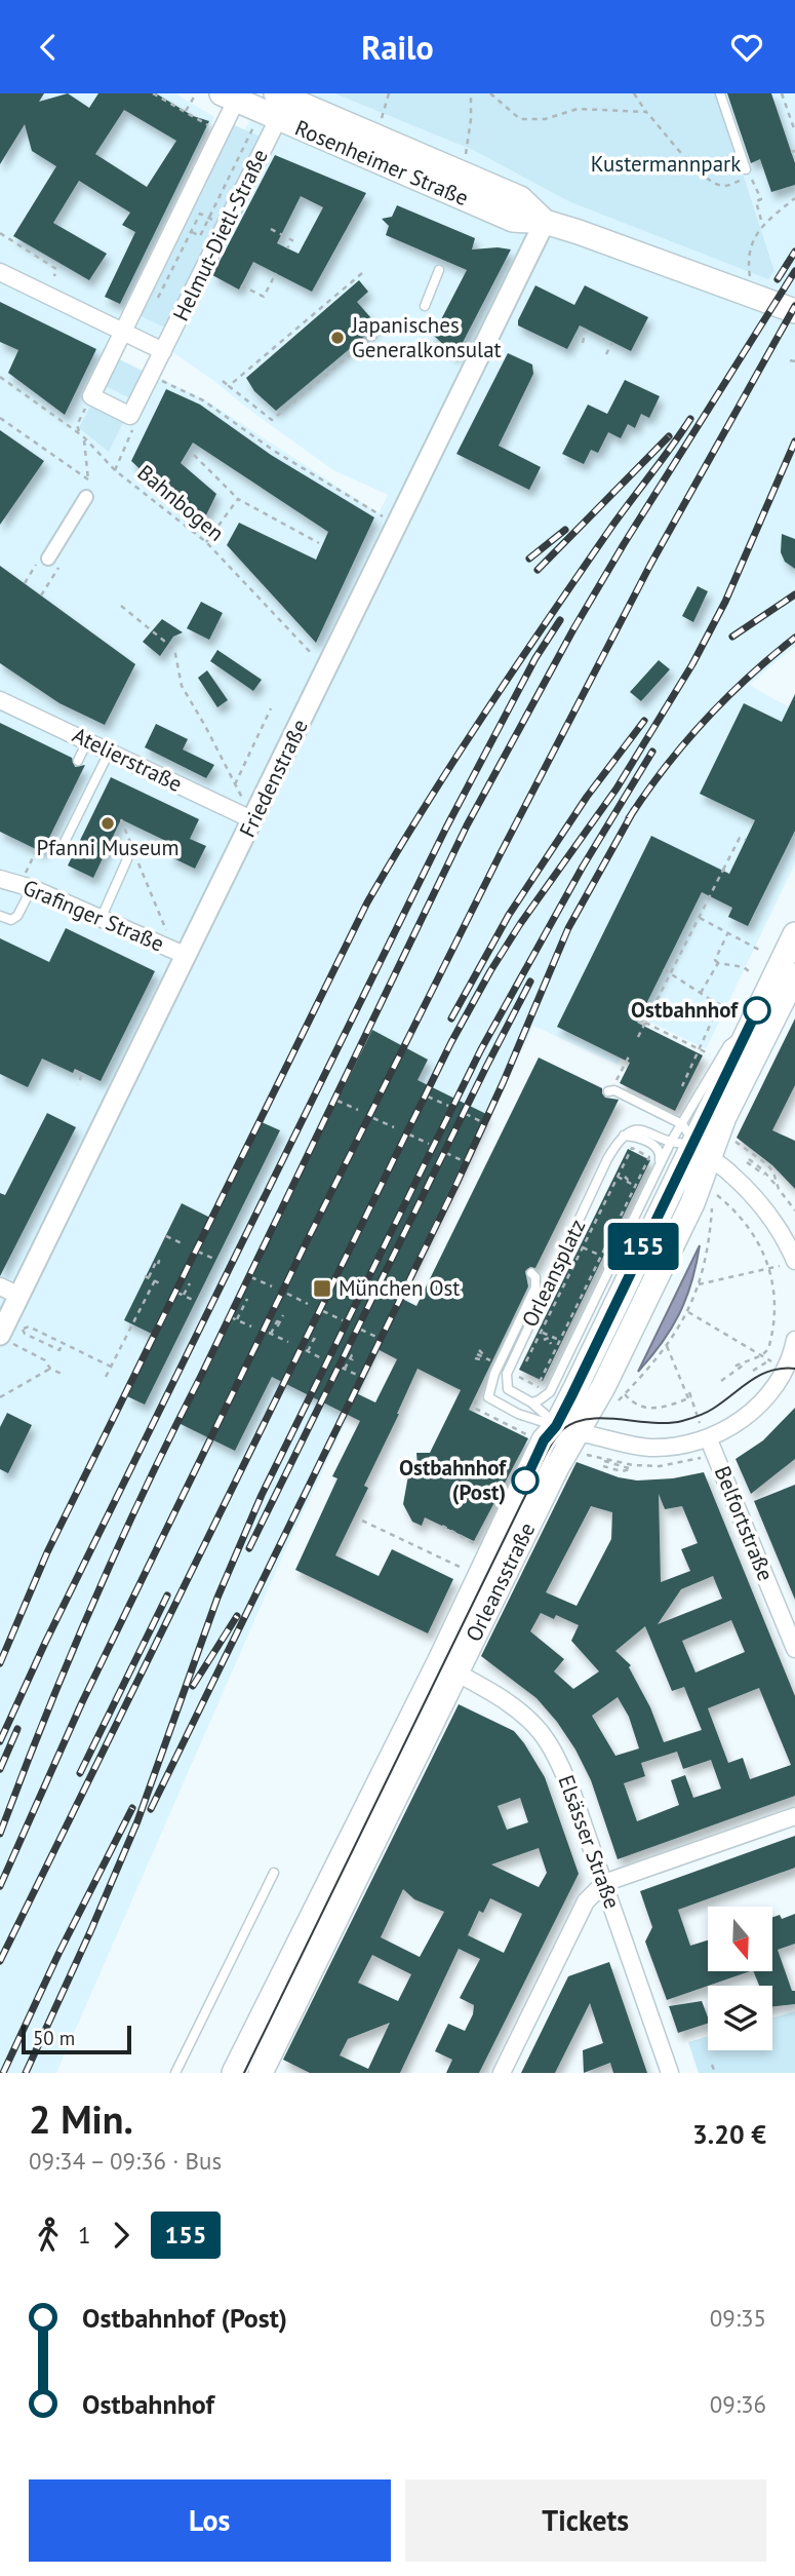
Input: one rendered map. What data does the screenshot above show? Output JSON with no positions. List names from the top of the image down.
{
  "streets": {
    "main road": ["Rosenheimer Straße", "Orleansstraße"],
    "street": [
      "Helmut-Dietl-Straße",
      "Atelierstraße",
      "Friedenstraße",
      "Grafinger Straße",
      "Orleansplatz",
      "Belfortstraße",
      "Elsässer Straße"
    ],
    "path": ["Bahnbogen"]
  },
  "crossings": [
    ["Rosenheimer Straße", "Helmut-Dietl-Straße"],
    ["Rosenheimer Straße", "Friedenstraße"],
    ["Bahnbogen", "Friedenstraße"],
    ["Atelierstraße", "Friedenstraße"],
    ["Friedenstraße", "Grafinger Straße"],
    ["Orleansplatz", "Belfortstraße"],
    ["Orleansplatz", "Orleansstraße"],
    ["Orleansstraße", "Elsässer Straße"]
  ],
  "parks": ["Kustermannpark"],
  "places": {
    "other": [
      "Japanisches Generalkonsulat",
      "Pfanni Museum",
      "Ostbahnhof",
      "Ostbahnhof (Post)"
    ],
    "transit": ["München Ost"]
  },
  "lines": ["bus line 155"],
  "scale_bar": "50 m",
  "north": "bottom",
  "page": {
    "header": "Railo",
    "on_map": "155",
    "scale": "50 m",
    "heading": ["2 Min.", "09:34 – 09:36 · Bus", "3.20 €"],
    "legs": ["1", "155"],
    "list": [
      {
        "name": "Ostbahnhof (Post)",
        "value": "09:35"
      },
      {
        "name": "Ostbahnhof",
        "value": "09:36"
      }
    ],
    "buttons": ["Los", "Tickets"]
  }
}
